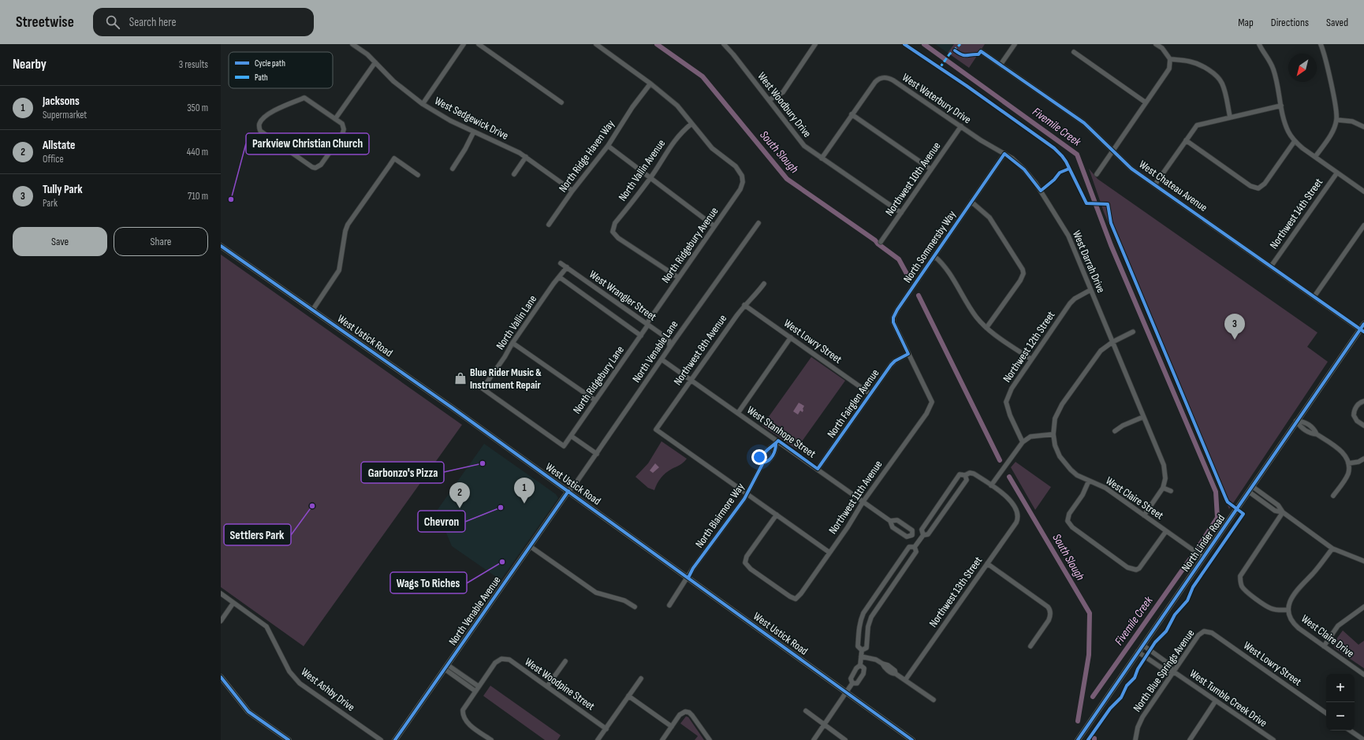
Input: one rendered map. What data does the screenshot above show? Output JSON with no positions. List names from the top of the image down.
{
  "streets": {
    "main road": ["West Ustick Road", "North Linder Road", "North Venable Avenue"],
    "street": [
      "West Waterbury Drive",
      "West Woodbury Drive",
      "West Sedgewick Drive",
      "North Ridge Haven Way",
      "North Vallin Avenue",
      "Northwest 10th Avenue",
      "West Chateau Avenue",
      "Northwest 14th Street",
      "North Ridgebury Avenue",
      "North Sommersby Way",
      "West Darrah Drive",
      "West Wrangler Street",
      "North Vallin Lane",
      "West Lowry Street",
      "Northwest 12th Street",
      "Northwest 8th Avenue",
      "North Venable Lane",
      "North Ridgebury Lane",
      "North Fairglen Avenue",
      "West Stanhope Street",
      "Northwest 11th Avenue",
      "West Claire Street",
      "North Blairmore Way",
      "Northwest 13th Street",
      "West Claire Drive",
      "North Blue Springs Avenue",
      "West Woodpine Street",
      "West Ashby Drive",
      "West Tumble Creek Drive"
    ]
  },
  "crossings": [
    ["West Waterbury Drive", "Northwest 10th Avenue"],
    ["West Waterbury Drive", "West Darrah Drive"],
    ["West Woodbury Drive", "Northwest 10th Avenue"],
    ["West Sedgewick Drive", "North Ridge Haven Way"],
    ["North Vallin Avenue", "North Ridgebury Avenue"],
    ["West Chateau Avenue", "Northwest 14th Street"],
    ["West Chateau Avenue", "North Linder Road"],
    ["North Ridgebury Avenue", "West Wrangler Street"],
    ["North Ridgebury Avenue", "North Ridgebury Lane"],
    ["North Sommersby Way", "West Darrah Drive"],
    ["North Sommersby Way", "North Fairglen Avenue"],
    ["North Sommersby Way", "Northwest 11th Avenue"],
    ["West Darrah Drive", "Northwest 12th Street"],
    ["West Darrah Drive", "West Claire Street"],
    ["West Wrangler Street", "North Vallin Lane"],
    ["West Wrangler Street", "North Venable Lane"],
    ["West Wrangler Street", "North Ridgebury Lane"],
    ["North Vallin Lane", "North Ridgebury Lane"],
    ["West Ustick Road", "North Venable Lane"],
    ["West Ustick Road", "North Blairmore Way"],
    ["West Ustick Road", "North Venable Avenue"],
    ["West Lowry Street", "Northwest 8th Avenue"],
    ["West Lowry Street", "North Fairglen Avenue"],
    ["West Lowry Street", "North Blue Springs Avenue"],
    ["Northwest 8th Avenue", "West Stanhope Street"],
    ["Northwest 8th Avenue", "North Blairmore Way"],
    ["North Venable Lane", "West Stanhope Street"],
    ["North Venable Lane", "North Venable Avenue"],
    ["North Fairglen Avenue", "West Stanhope Street"],
    ["West Stanhope Street", "Northwest 11th Avenue"],
    ["West Stanhope Street", "North Blairmore Way"],
    ["West Claire Street", "North Linder Road"],
    ["North Linder Road", "West Tumble Creek Drive"],
    ["North Blue Springs Avenue", "West Tumble Creek Drive"]
  ],
  "water": ["Fivemile Creek", "South Slough"],
  "places": {
    "other": [
      "Parkview Christian Church",
      "Garbonzo's Pizza",
      "Settlers Park",
      "Chevron",
      "Wags To Riches"
    ],
    "shop": ["Blue Rider Music & Instrument Repair"]
  },
  "legend": ["Cycle path", "Path"],
  "north": "bottom left",
  "page": {
    "header": "Streetwise",
    "search": "Search here",
    "nav": ["Map", "Directions", "Saved"],
    "heading": ["Nearby", "3 results"],
    "list": [
      {
        "mark": "1",
        "name": "Jacksons",
        "note": "Supermarket",
        "value": "350 m"
      },
      {
        "mark": "2",
        "name": "Allstate",
        "note": "Office",
        "value": "440 m"
      },
      {
        "mark": "3",
        "name": "Tully Park",
        "note": "Park",
        "value": "710 m"
      }
    ],
    "buttons": ["Save", "Share"],
    "pins": ["3", "1", "2"],
    "map_buttons": ["+", "−"]
  }
}
